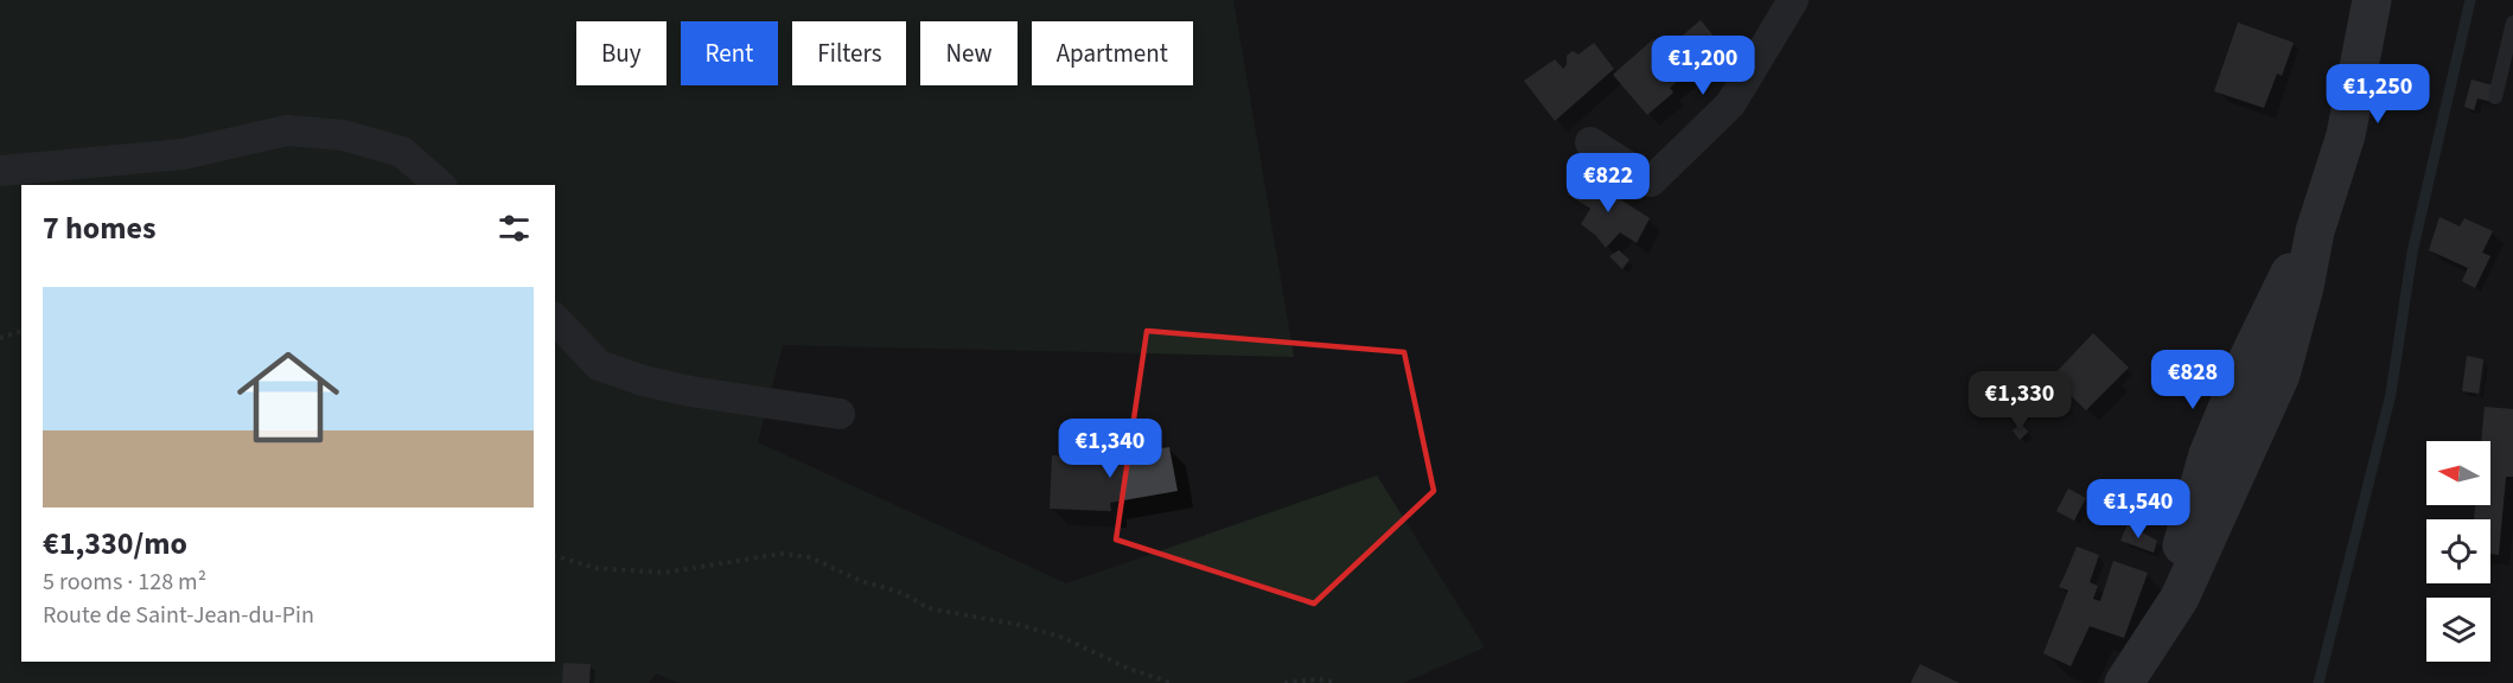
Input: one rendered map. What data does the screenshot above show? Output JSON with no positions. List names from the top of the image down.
{
  "north": "left",
  "page": {
    "chip": [
      "Buy",
      "Rent",
      "Filters",
      "New",
      "Apartment"
    ],
    "price": [
      "€1,200",
      "€1,250",
      "€822",
      "€828",
      "€1,330",
      "€1,340",
      "€1,540"
    ],
    "heading": "7 homes",
    "list": [
      {
        "name": "€1,330/mo",
        "note": "5 rooms · 128 m² · Route de Saint-Jean-du-Pin"
      }
    ]
  }
}
